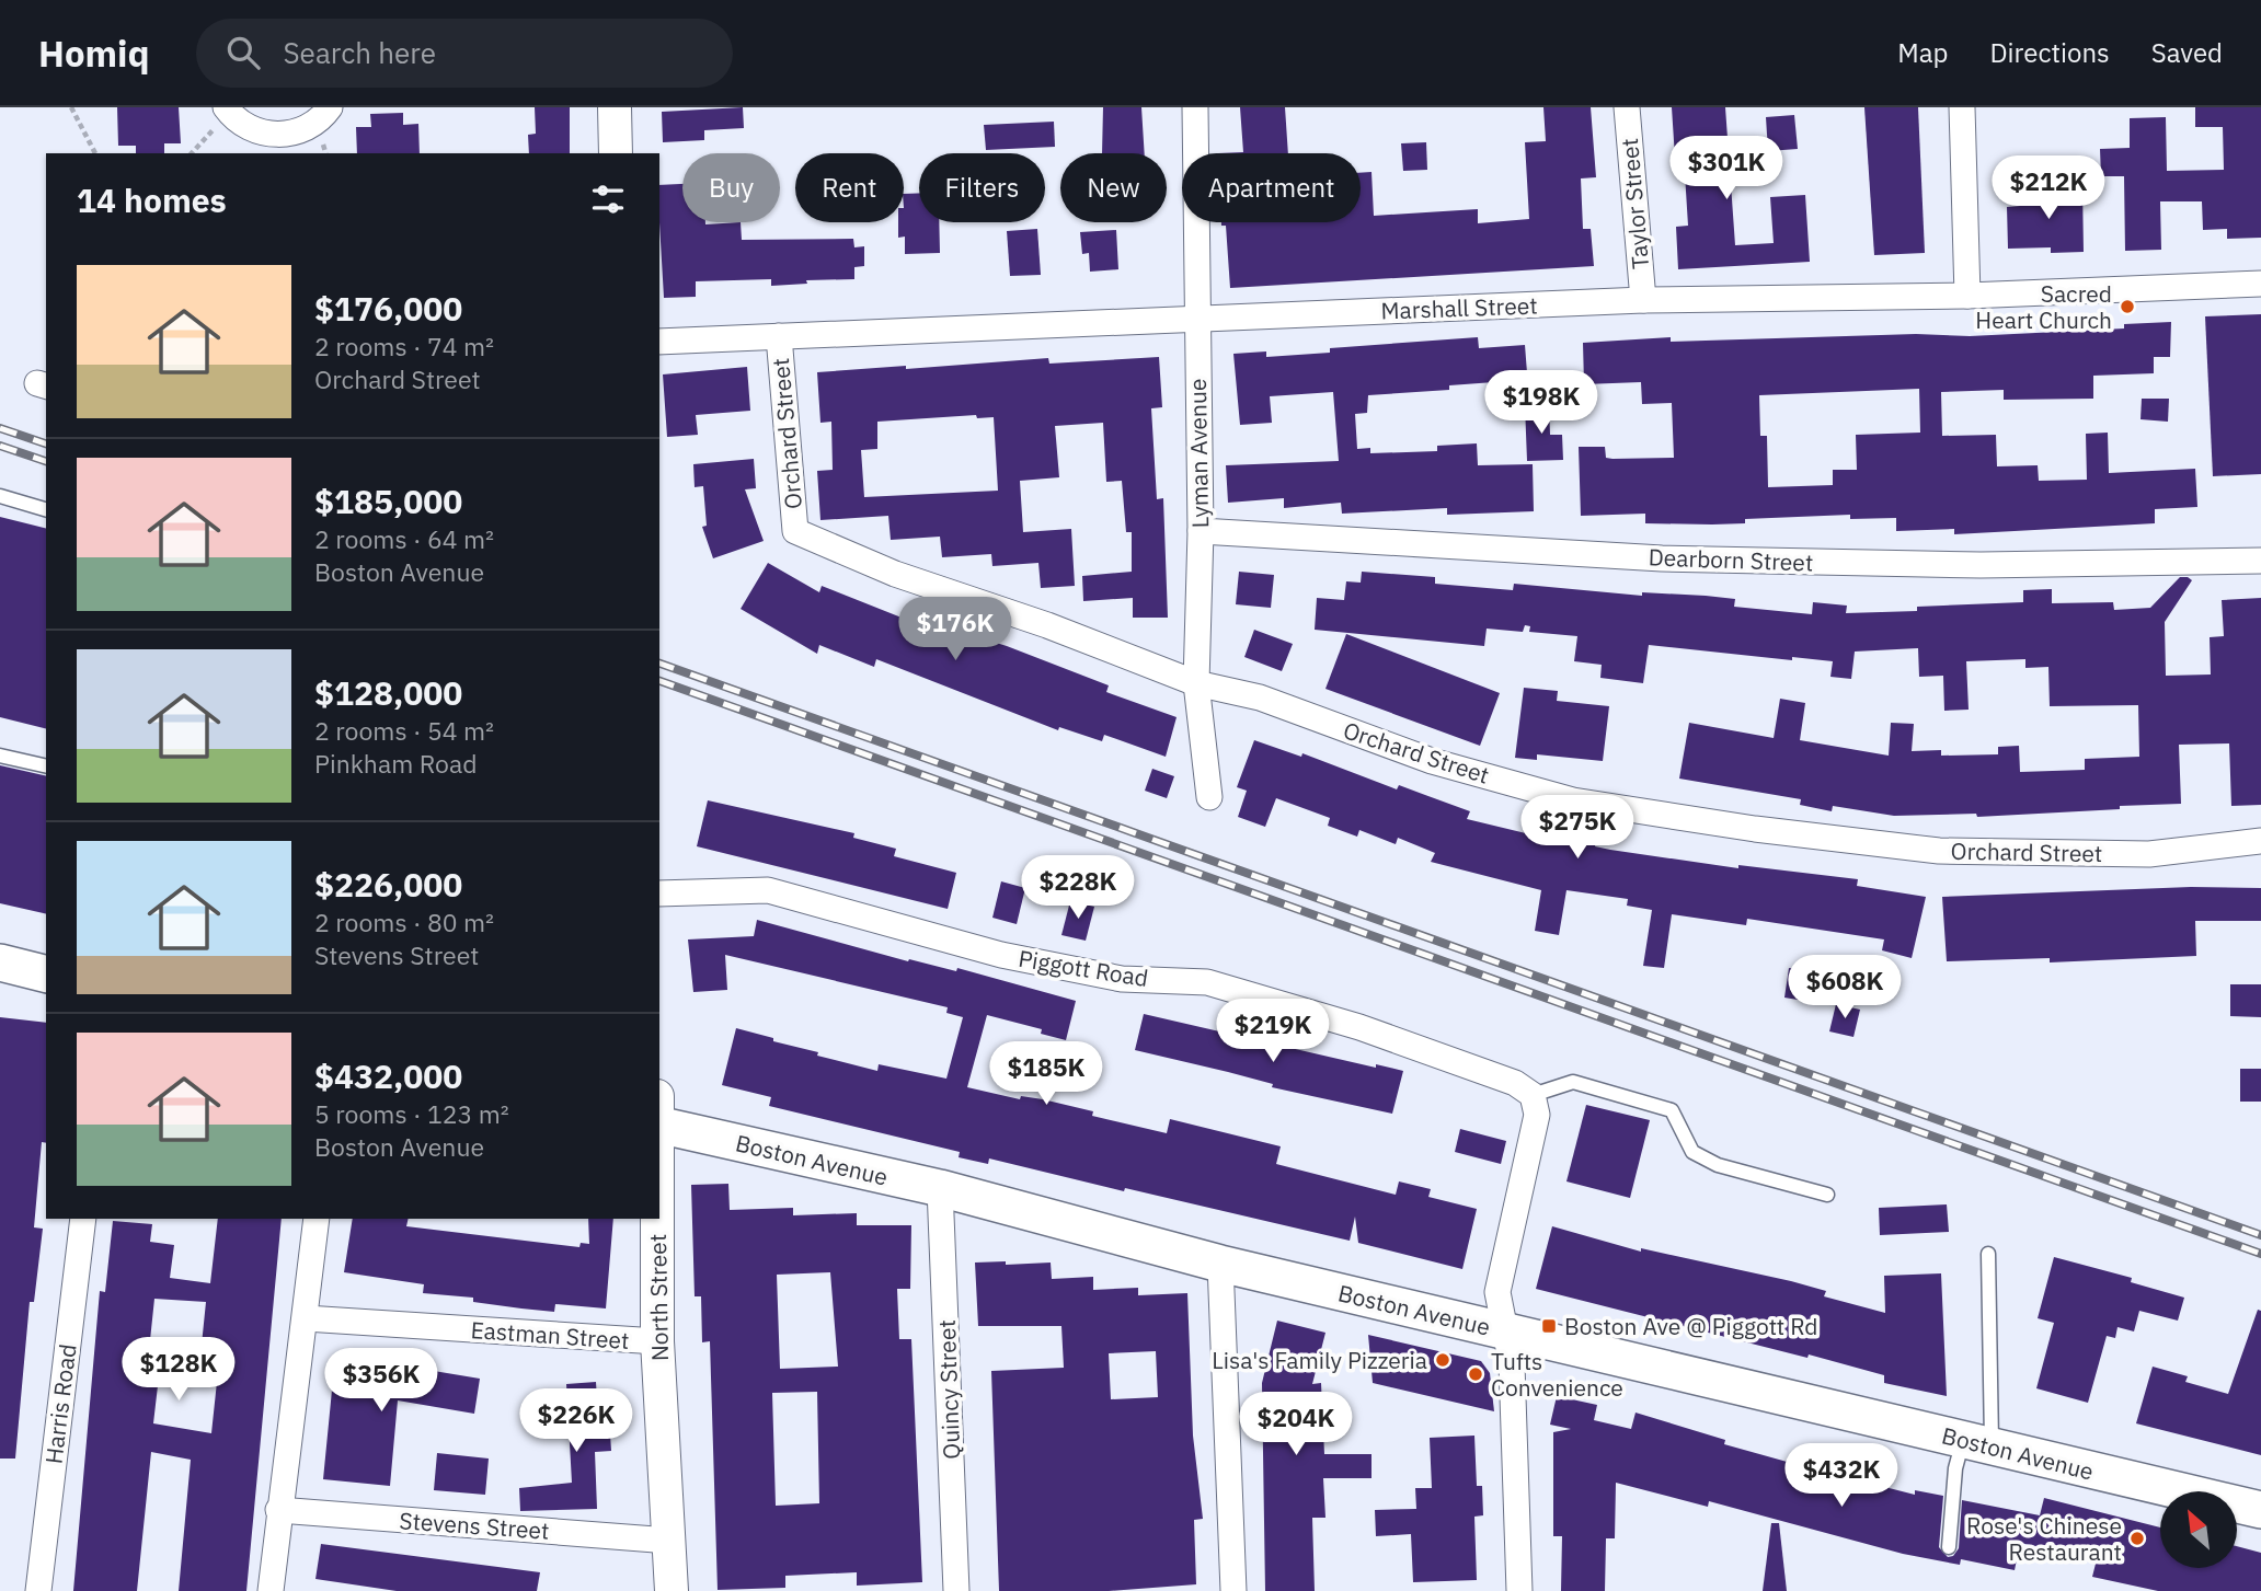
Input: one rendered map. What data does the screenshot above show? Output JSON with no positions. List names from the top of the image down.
{
  "streets": {
    "main road": ["Boston Avenue"],
    "street": [
      "Taylor Street",
      "Marshall Street",
      "Orchard Street",
      "Lyman Avenue",
      "Dearborn Street",
      "Piggott Road",
      "North Street",
      "Eastman Street",
      "Quincy Street",
      "Harris Road",
      "Stevens Street"
    ]
  },
  "crossings": [
    ["Taylor Street", "Marshall Street"],
    ["Marshall Street", "Orchard Street"],
    ["Marshall Street", "Lyman Avenue"],
    ["Orchard Street", "Lyman Avenue"],
    ["Lyman Avenue", "Dearborn Street"],
    ["Boston Avenue", "Quincy Street"],
    ["North Street", "Eastman Street"],
    ["North Street", "Stevens Street"]
  ],
  "places": {
    "other": [
      "Sacred Heart Church",
      "Lisa's Family Pizzeria",
      "Tufts Convenience",
      "Rose's Chinese Restaurant"
    ],
    "transit": ["Boston Ave @ Piggott Rd"]
  },
  "north": "top left",
  "page": {
    "header": "Homiq",
    "search": "Search here",
    "nav": ["Map", "Directions", "Saved"],
    "price": [
      "$301K",
      "$212K",
      "$198K",
      "$176K",
      "$275K",
      "$228K",
      "$608K",
      "$219K",
      "$185K",
      "$128K",
      "$356K",
      "$226K",
      "$204K",
      "$432K"
    ],
    "chip": [
      "Buy",
      "Rent",
      "Filters",
      "New",
      "Apartment"
    ],
    "heading": "14 homes",
    "list": [
      {
        "name": "$176,000",
        "note": "2 rooms · 74 m² · Orchard Street"
      },
      {
        "name": "$185,000",
        "note": "2 rooms · 64 m² · Boston Avenue"
      },
      {
        "name": "$128,000",
        "note": "2 rooms · 54 m² · Pinkham Road"
      },
      {
        "name": "$226,000",
        "note": "2 rooms · 80 m² · Stevens Street"
      },
      {
        "name": "$432,000",
        "note": "5 rooms · 123 m² · Boston Avenue"
      }
    ]
  }
}
